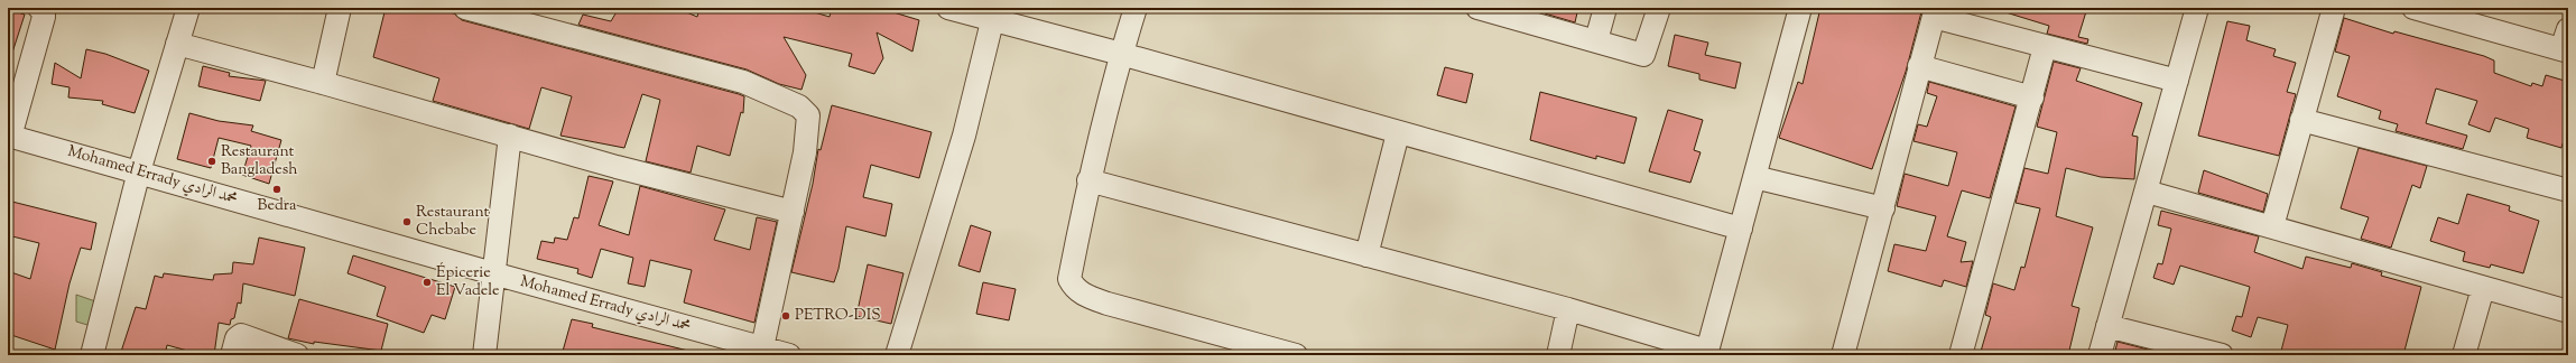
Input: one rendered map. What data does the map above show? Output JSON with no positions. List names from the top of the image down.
{
  "streets": {
    "street": ["Mohamed Errady محمد الرادي"]
  },
  "places": [
    "Restaurant Bangladesh",
    "Bedra",
    "Restaurant Chebabe",
    "Épicerie El Vadele",
    "PETRO-DIS"
  ]
}
